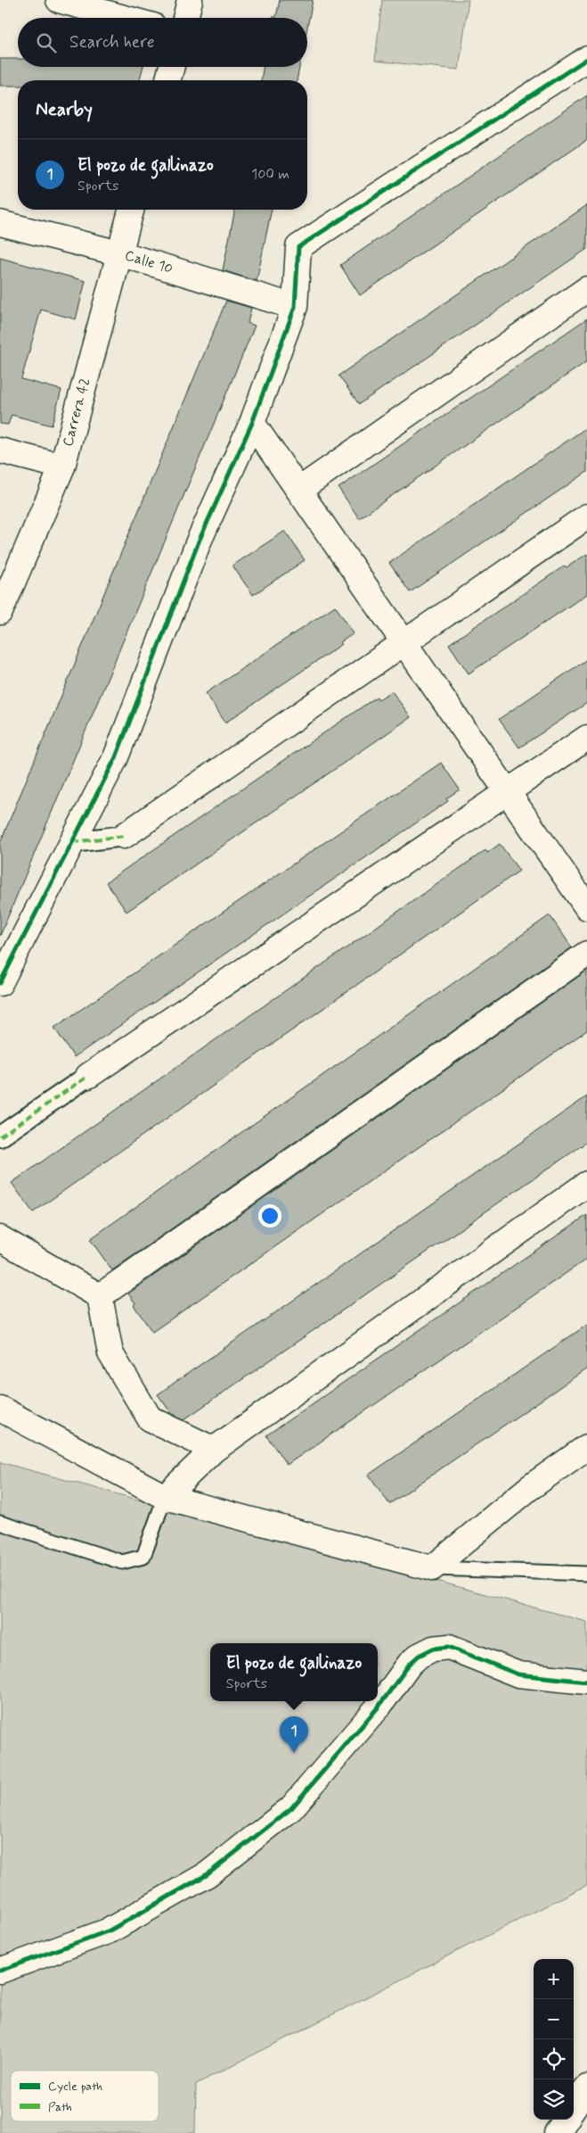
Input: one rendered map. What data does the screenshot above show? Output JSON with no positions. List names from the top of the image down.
{
  "streets": {
    "street": ["Calle 10", "Carrera 42"]
  },
  "crossings": [
    ["Calle 10", "Carrera 42"]
  ],
  "legend": ["Cycle path", "Path"],
  "page": {
    "search": "Search here",
    "heading": "Nearby",
    "list": [
      {
        "mark": "1",
        "name": "El pozo de gallinazo",
        "note": "Sports",
        "value": "100 m"
      }
    ],
    "popup": ["El pozo de gallinazo", "Sports"],
    "pins": "1",
    "map_buttons": ["+", "−"]
  }
}
